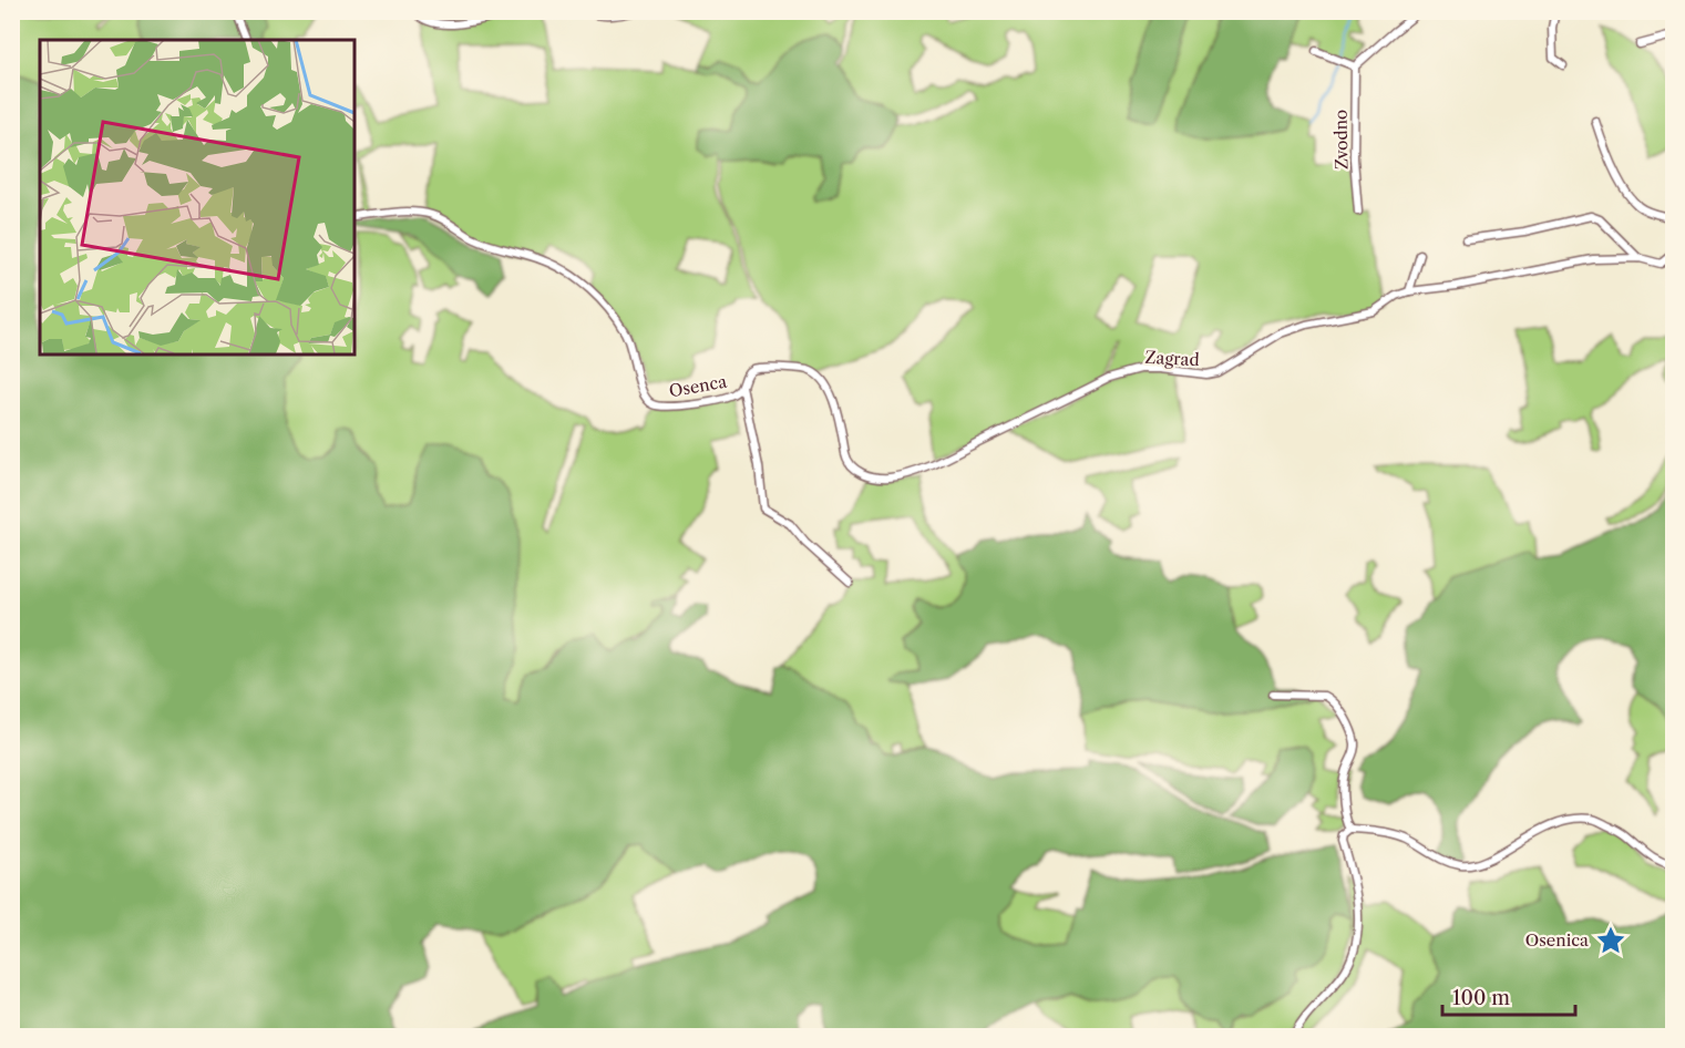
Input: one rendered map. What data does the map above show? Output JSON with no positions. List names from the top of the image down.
{
  "streets": {
    "street": ["Zvodno", "Zagrad", "Osenca"]
  },
  "crossings": [
    ["Zagrad", "Osenca"]
  ],
  "places": {
    "place": ["Osenica"]
  },
  "scale_bar": "100 m"
}
